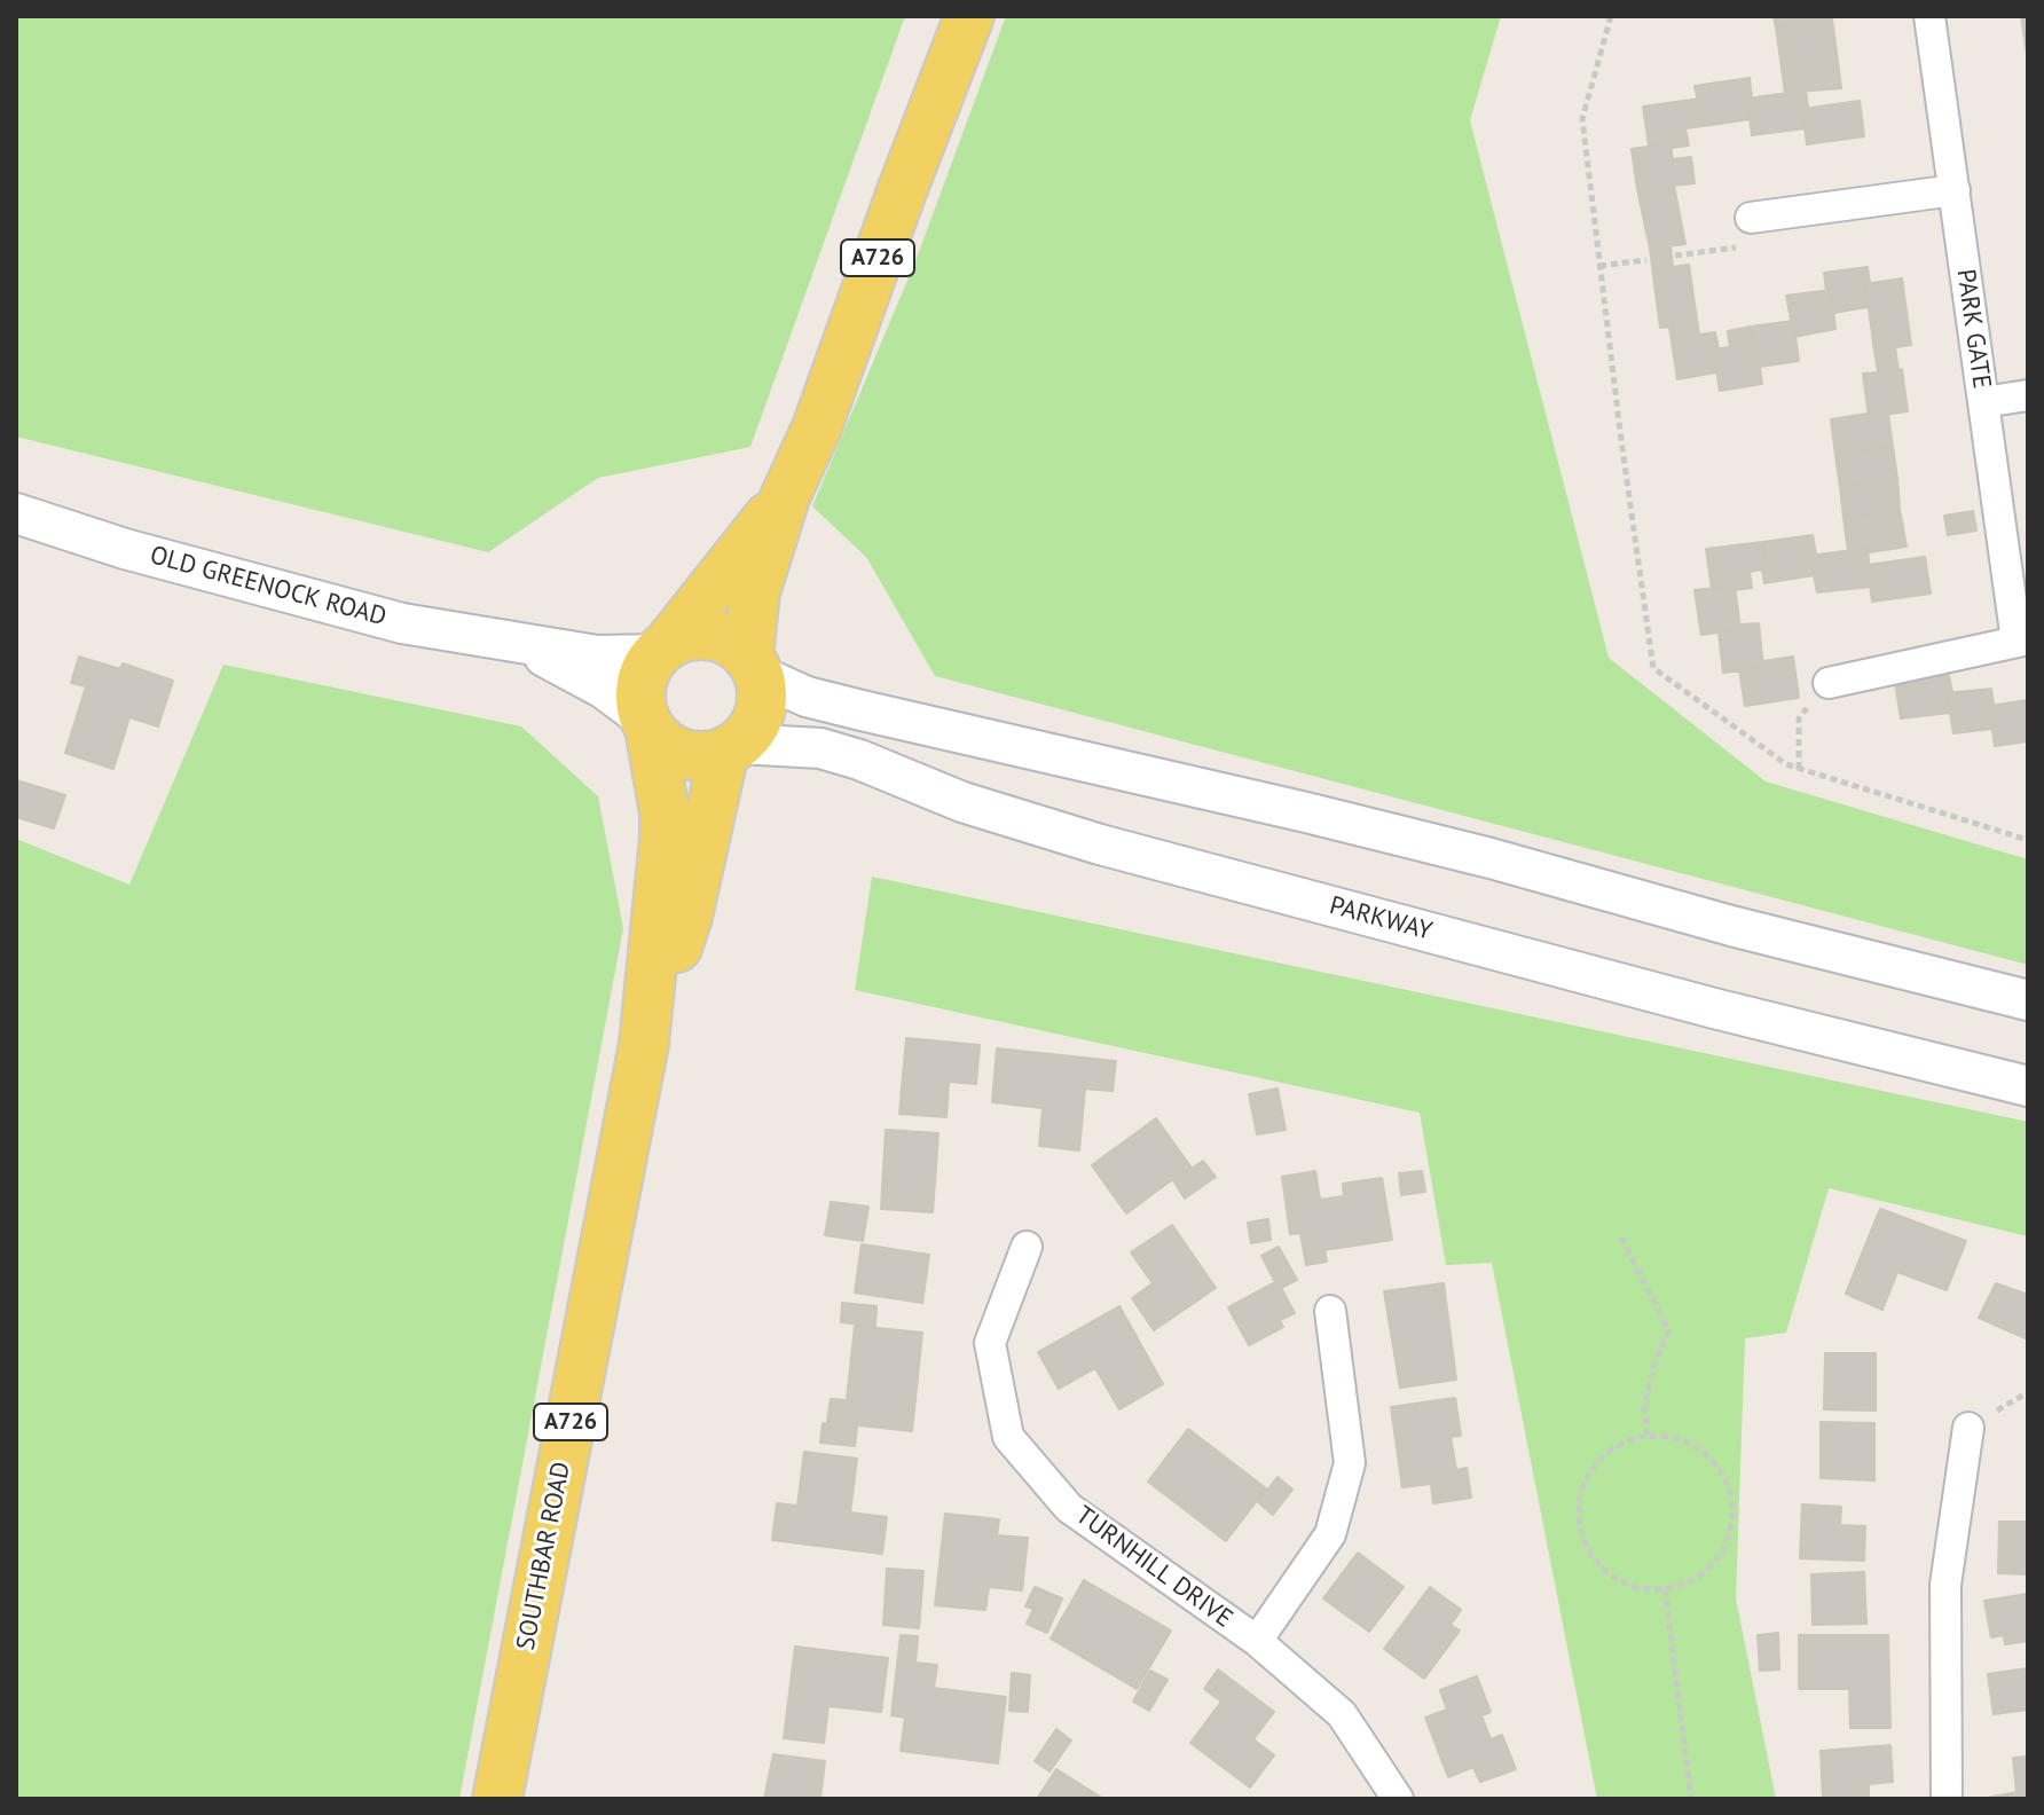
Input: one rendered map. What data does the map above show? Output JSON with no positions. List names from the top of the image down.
{
  "streets": {
    "main road": ["A726", "SOUTHBAR ROAD"],
    "street": [
      "PARK GATE",
      "OLD GREENOCK ROAD",
      "PARKWAY",
      "TURNHILL DRIVE"
    ]
  },
  "crossings": [
    ["A726", "OLD GREENOCK ROAD"],
    ["A726", "PARKWAY"],
    ["A726", "SOUTHBAR ROAD"],
    ["OLD GREENOCK ROAD", "PARKWAY"],
    ["OLD GREENOCK ROAD", "SOUTHBAR ROAD"],
    ["PARKWAY", "SOUTHBAR ROAD"]
  ]
}
